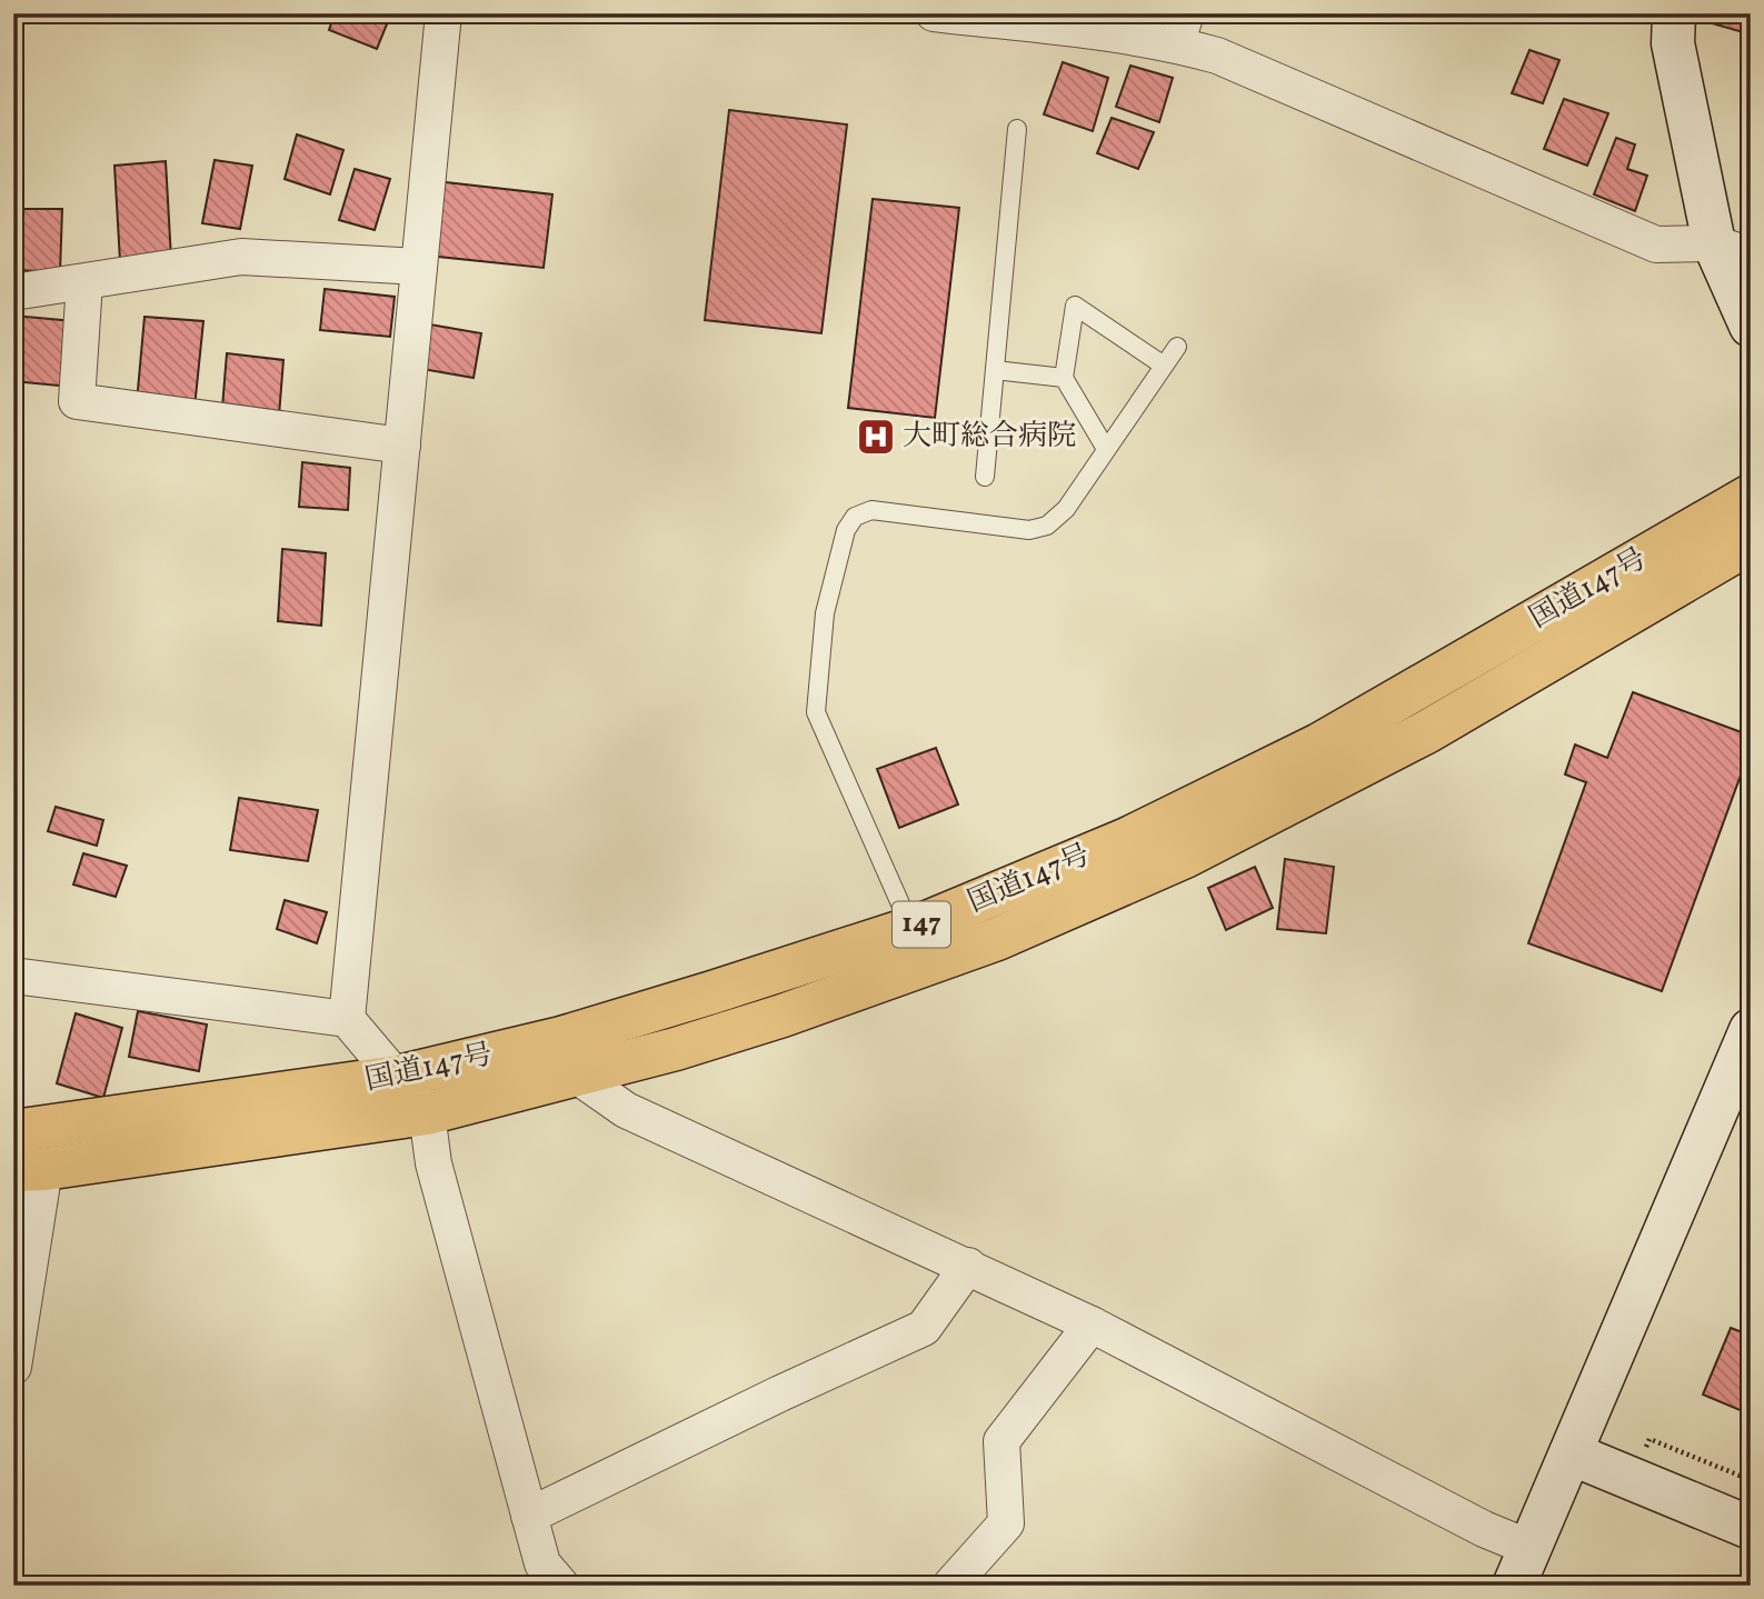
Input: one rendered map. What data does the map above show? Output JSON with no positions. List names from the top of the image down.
{
  "streets": {
    "highway": ["国道147号", "147"]
  },
  "places": {
    "hospital": ["大町総合病院"]
  }
}
